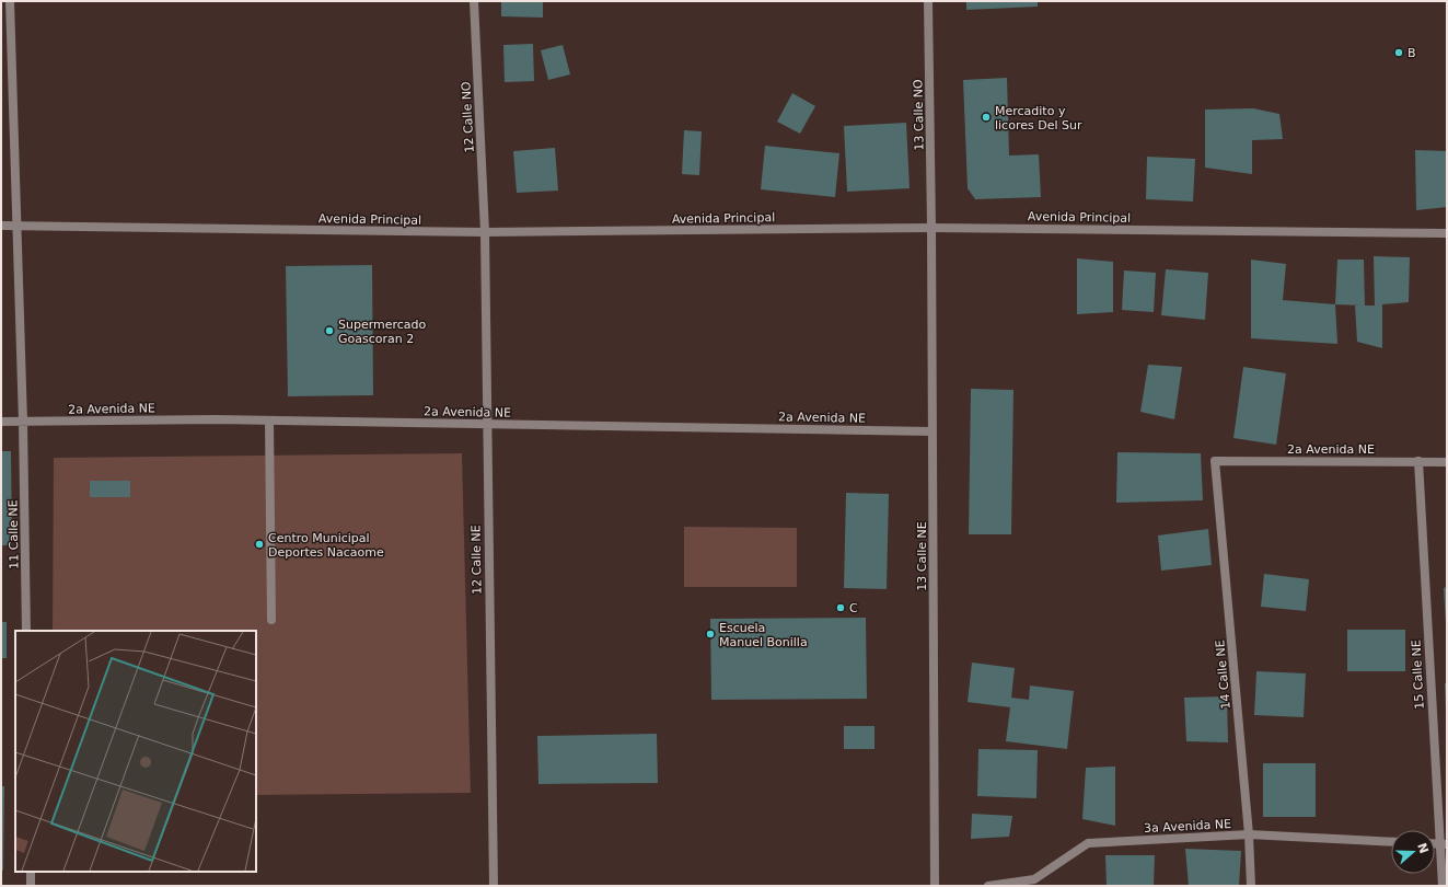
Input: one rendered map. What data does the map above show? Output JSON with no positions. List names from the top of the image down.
{
  "streets": {
    "street": [
      "13 Calle NO",
      "12 Calle NO",
      "Avenida Principal",
      "2a Avenida NE",
      "11 Calle NE",
      "13 Calle NE",
      "12 Calle NE",
      "14 Calle NE",
      "15 Calle NE",
      "3a Avenida NE"
    ]
  },
  "crossings": [
    ["13 Calle NO", "Avenida Principal"],
    ["13 Calle NO", "13 Calle NE"],
    ["12 Calle NO", "Avenida Principal"],
    ["12 Calle NO", "12 Calle NE"],
    ["Avenida Principal", "11 Calle NE"],
    ["Avenida Principal", "13 Calle NE"],
    ["Avenida Principal", "12 Calle NE"],
    ["2a Avenida NE", "11 Calle NE"],
    ["2a Avenida NE", "13 Calle NE"],
    ["2a Avenida NE", "12 Calle NE"],
    ["2a Avenida NE", "14 Calle NE"],
    ["2a Avenida NE", "15 Calle NE"],
    ["14 Calle NE", "3a Avenida NE"]
  ],
  "places": [
    "B",
    "Mercadito y licores Del Sur",
    "Supermercado Goascoran 2",
    "Centro Municipal Deportes Nacaome",
    "C",
    "Escuela Manuel Bonilla"
  ],
  "north": "right"
}
